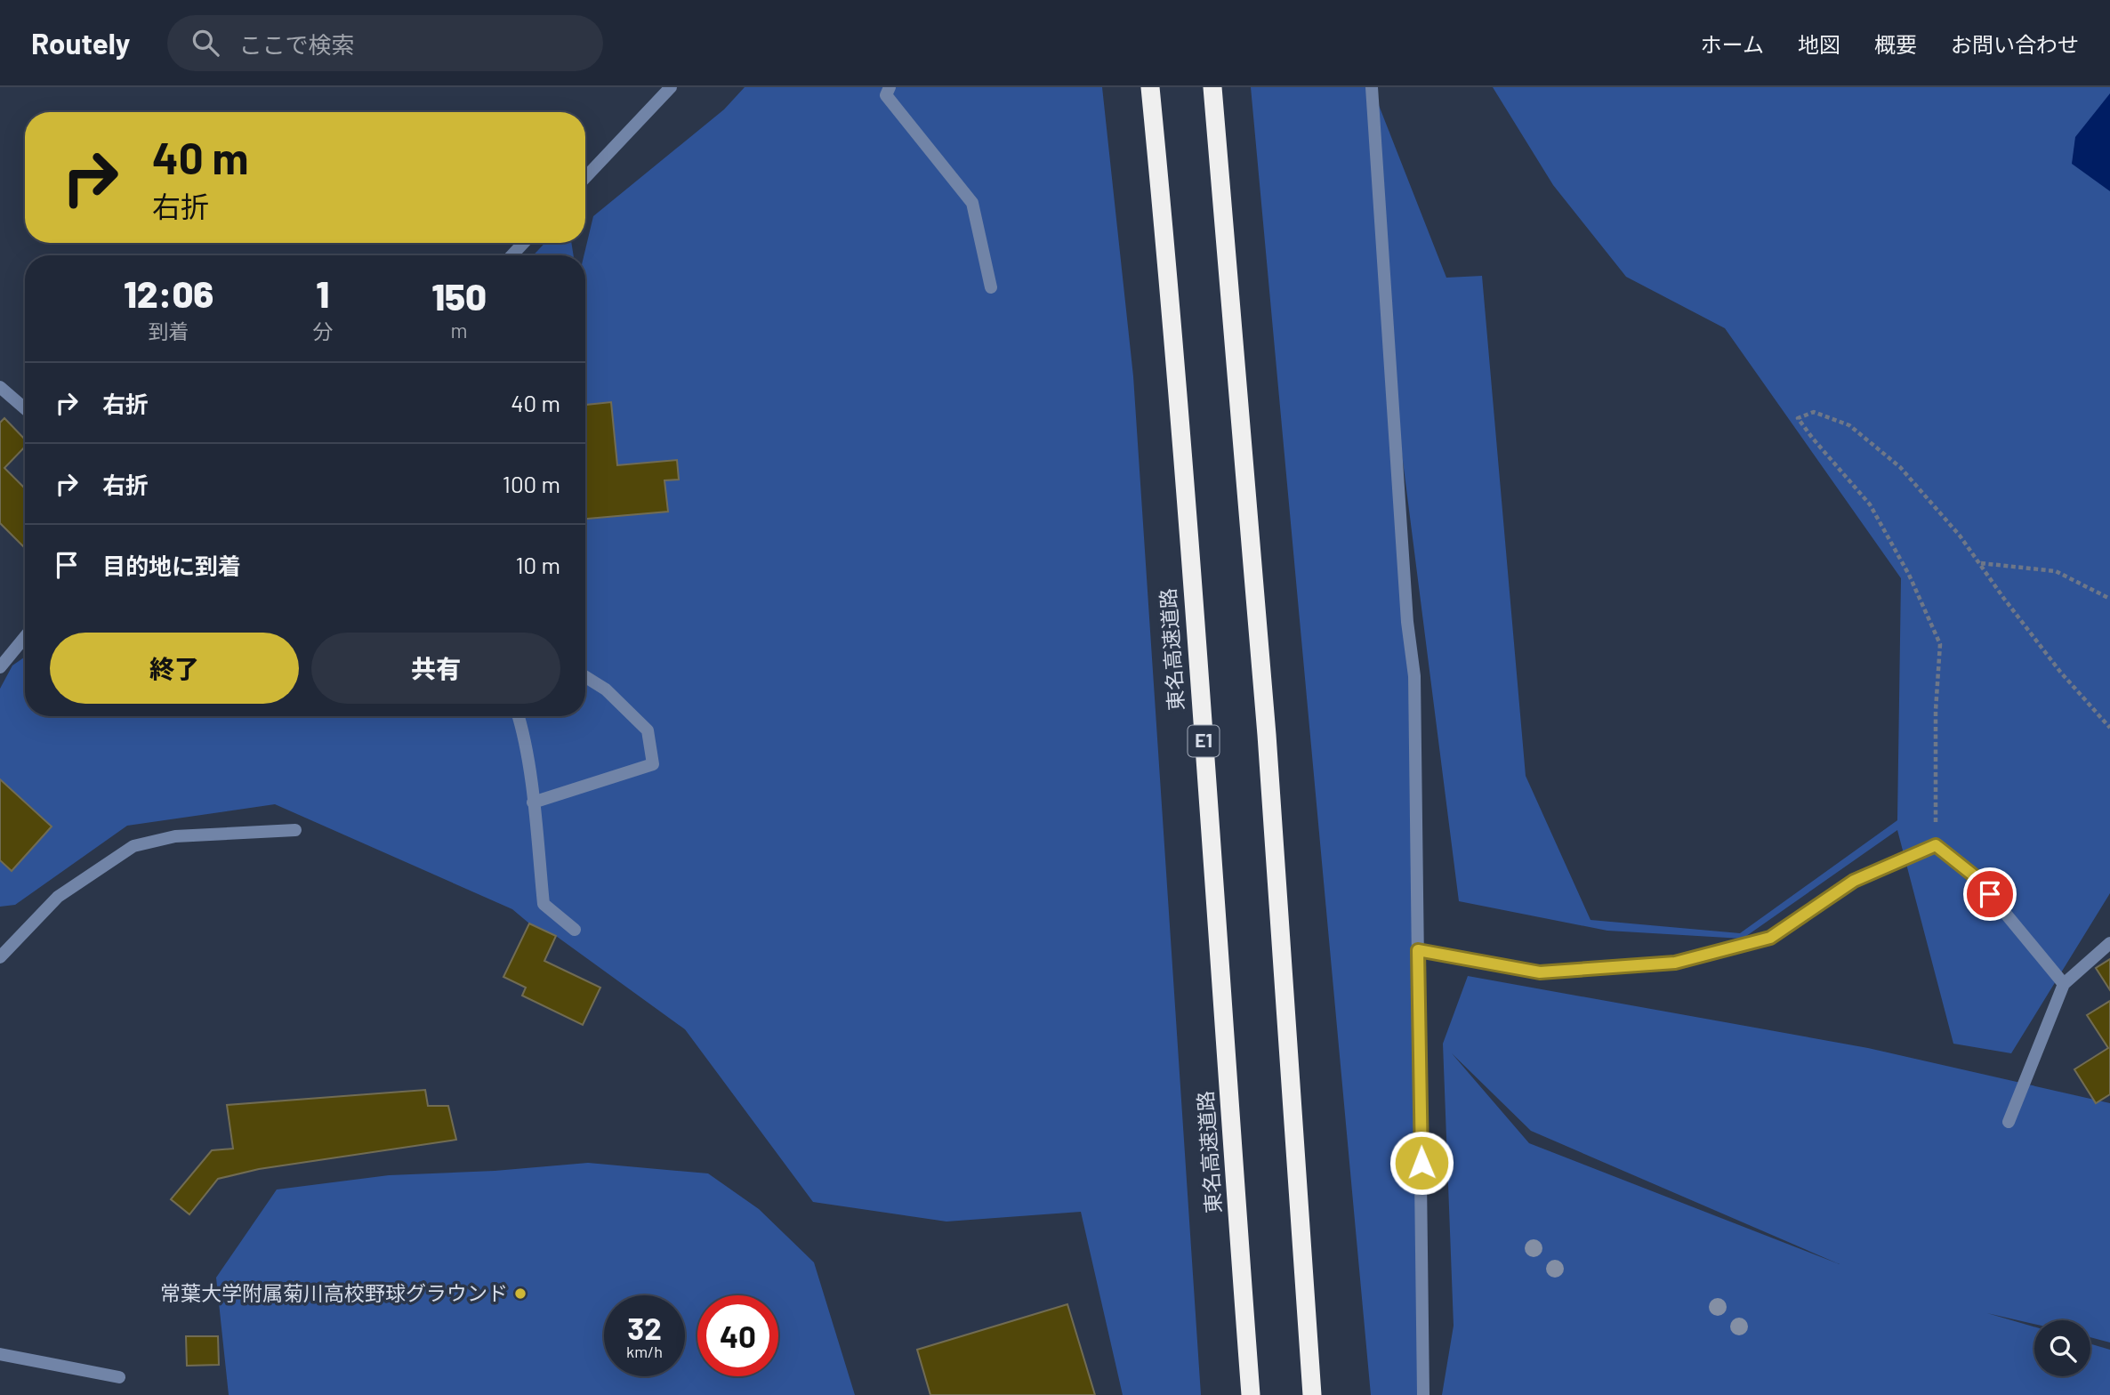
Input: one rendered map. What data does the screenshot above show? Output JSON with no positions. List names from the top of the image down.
{
  "streets": {
    "highway": ["東名高速道路", "E1"]
  },
  "places": ["常葉大学附属菊川高校野球グラウンド"],
  "page": {
    "header": "Routely",
    "search": "ここで検索",
    "nav": [
      "ホーム",
      "地図",
      "概要",
      "お問い合わせ"
    ],
    "turn": ["40 m", "右折"],
    "eta": [
      "12:06",
      "到着",
      "1",
      "分",
      "150",
      "m"
    ],
    "list": [
      {
        "name": "右折",
        "value": "40 m"
      },
      {
        "name": "右折",
        "value": "100 m"
      },
      {
        "name": "目的地に到着",
        "value": "10 m"
      }
    ],
    "buttons": ["終了", "共有"],
    "speed": "32 km/h",
    "limit": "40"
  }
}
